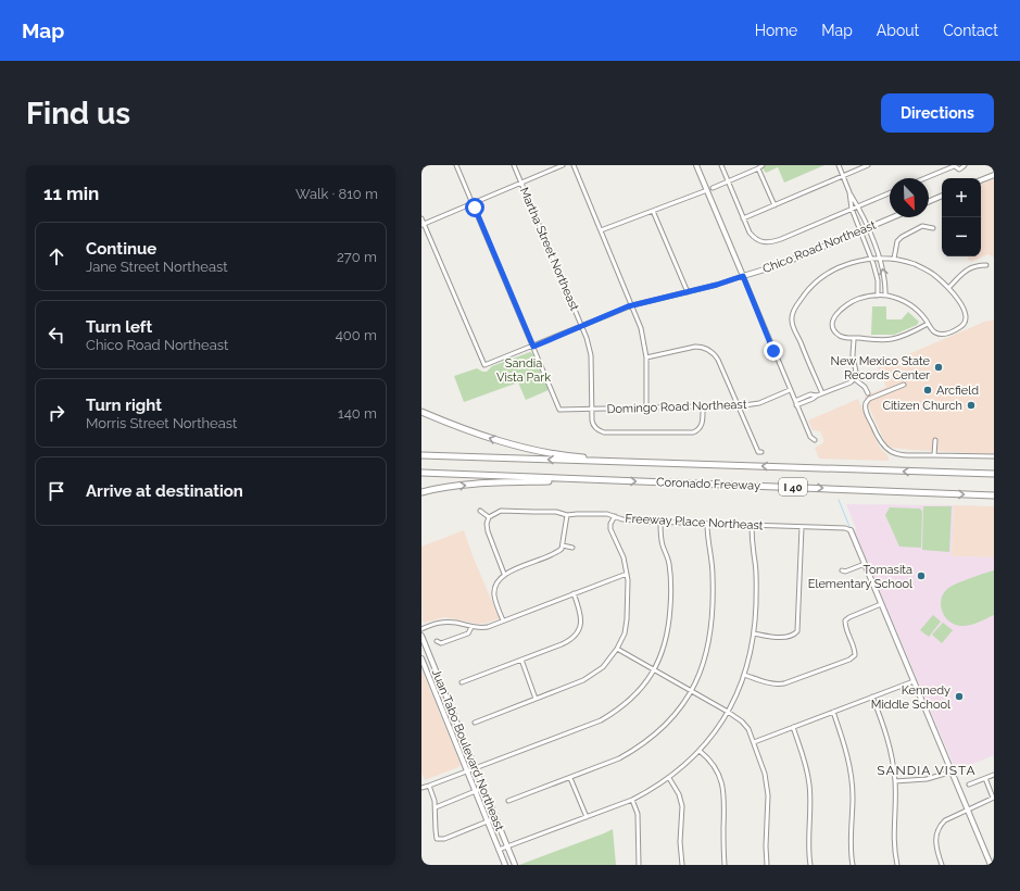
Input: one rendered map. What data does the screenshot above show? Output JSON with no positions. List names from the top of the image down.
{
  "streets": {
    "highway": ["Coronado Freeway", "I 40"],
    "street": [
      "Chico Road Northeast",
      "Martha Street Northeast",
      "Domingo Road Northeast",
      "Freeway Place Northeast",
      "Juan Tabo Boulevard Northeast"
    ]
  },
  "crossings": [
    ["Chico Road Northeast", "Martha Street Northeast"],
    ["Chico Road Northeast", "Domingo Road Northeast"],
    ["Martha Street Northeast", "Domingo Road Northeast"]
  ],
  "districts": ["SANDIA VISTA"],
  "parks": ["Sandia Vista Park"],
  "places": [
    "New Mexico State Records Center",
    "Arcfield",
    "Citizen Church",
    "Tomasita Elementary School",
    "Kennedy Middle School"
  ],
  "north": "bottom right",
  "page": {
    "header": "Map",
    "nav": [
      "Home",
      "Map",
      "About",
      "Contact"
    ],
    "buttons": "Directions",
    "title": "Find us",
    "heading": ["11 min", "Walk · 810 m"],
    "map_buttons": ["+", "−"],
    "list": [
      ["Continue", "Jane Street Northeast", "270 m"],
      ["Turn left", "Chico Road Northeast", "400 m"],
      ["Turn right", "Morris Street Northeast", "140 m"],
      "Arrive at destination"
    ]
  }
}
